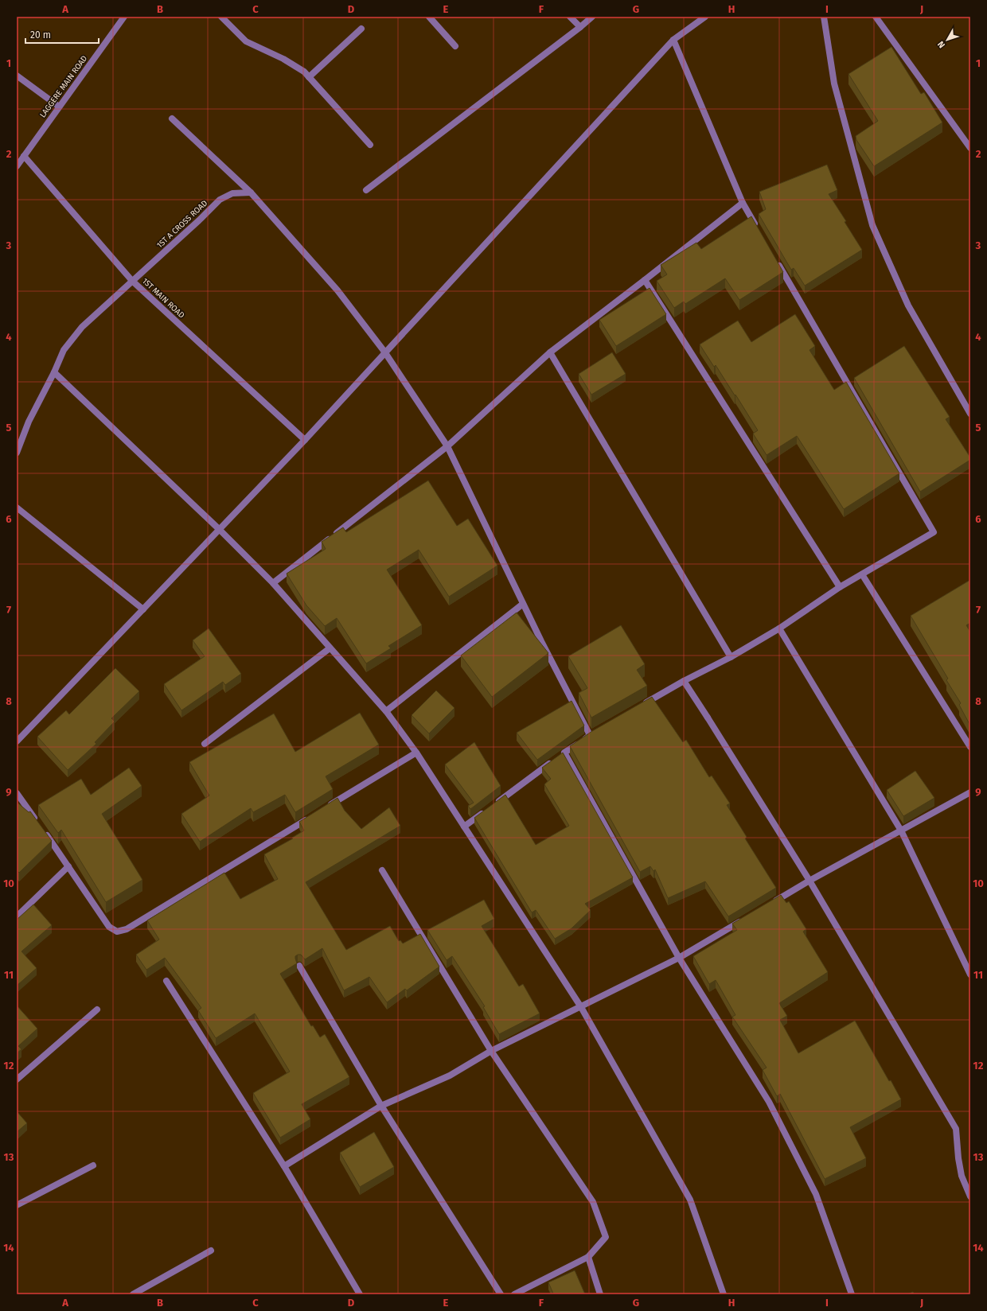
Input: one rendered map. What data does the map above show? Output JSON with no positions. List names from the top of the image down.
{
  "streets": {
    "street": ["LAGGERE MAIN ROAD", "1ST A CROSS ROAD", "1ST MAIN ROAD"]
  },
  "crossings": [
    ["LAGGERE MAIN ROAD", "1ST MAIN ROAD"],
    ["1ST A CROSS ROAD", "1ST MAIN ROAD"]
  ],
  "scale_bar": "20 m",
  "north": "bottom left",
  "grid": {
    "columns": [
      "A",
      "B",
      "C",
      "D",
      "E",
      "F",
      "G",
      "H",
      "I",
      "J"
    ],
    "rows": [
      "1",
      "2",
      "3",
      "4",
      "5",
      "6",
      "7",
      "8",
      "9",
      "10",
      "11",
      "12",
      "13",
      "14"
    ]
  }
}
